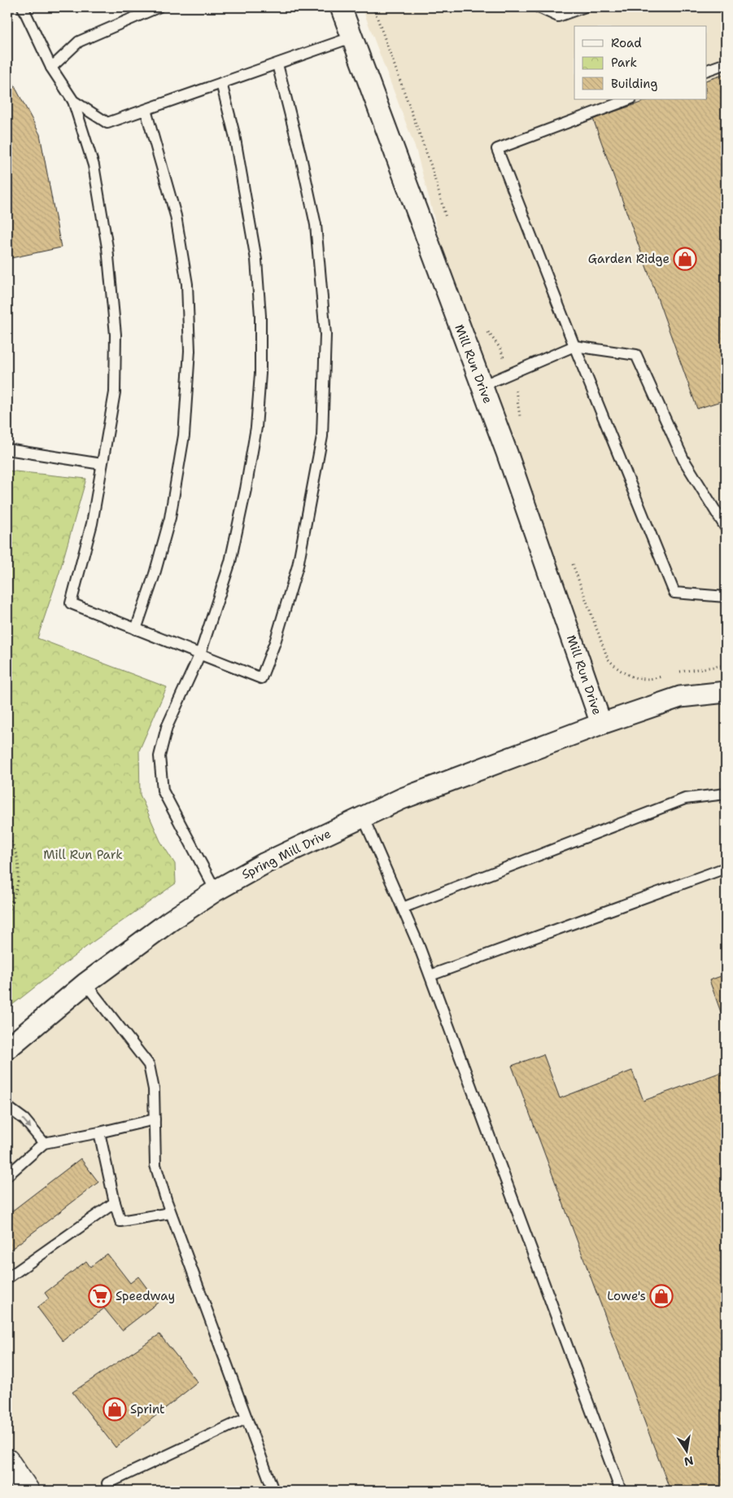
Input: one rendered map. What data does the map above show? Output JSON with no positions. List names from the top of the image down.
{
  "streets": {
    "street": ["Mill Run Drive", "Spring Mill Drive"]
  },
  "crossings": [
    ["Mill Run Drive", "Spring Mill Drive"]
  ],
  "parks": ["Mill Run Park"],
  "places": {
    "shop": ["Garden Ridge", "Lowe's", "Sprint"],
    "supermarket": ["Speedway"]
  },
  "legend": ["Road", "Park", "Building"],
  "north": "bottom"
}
